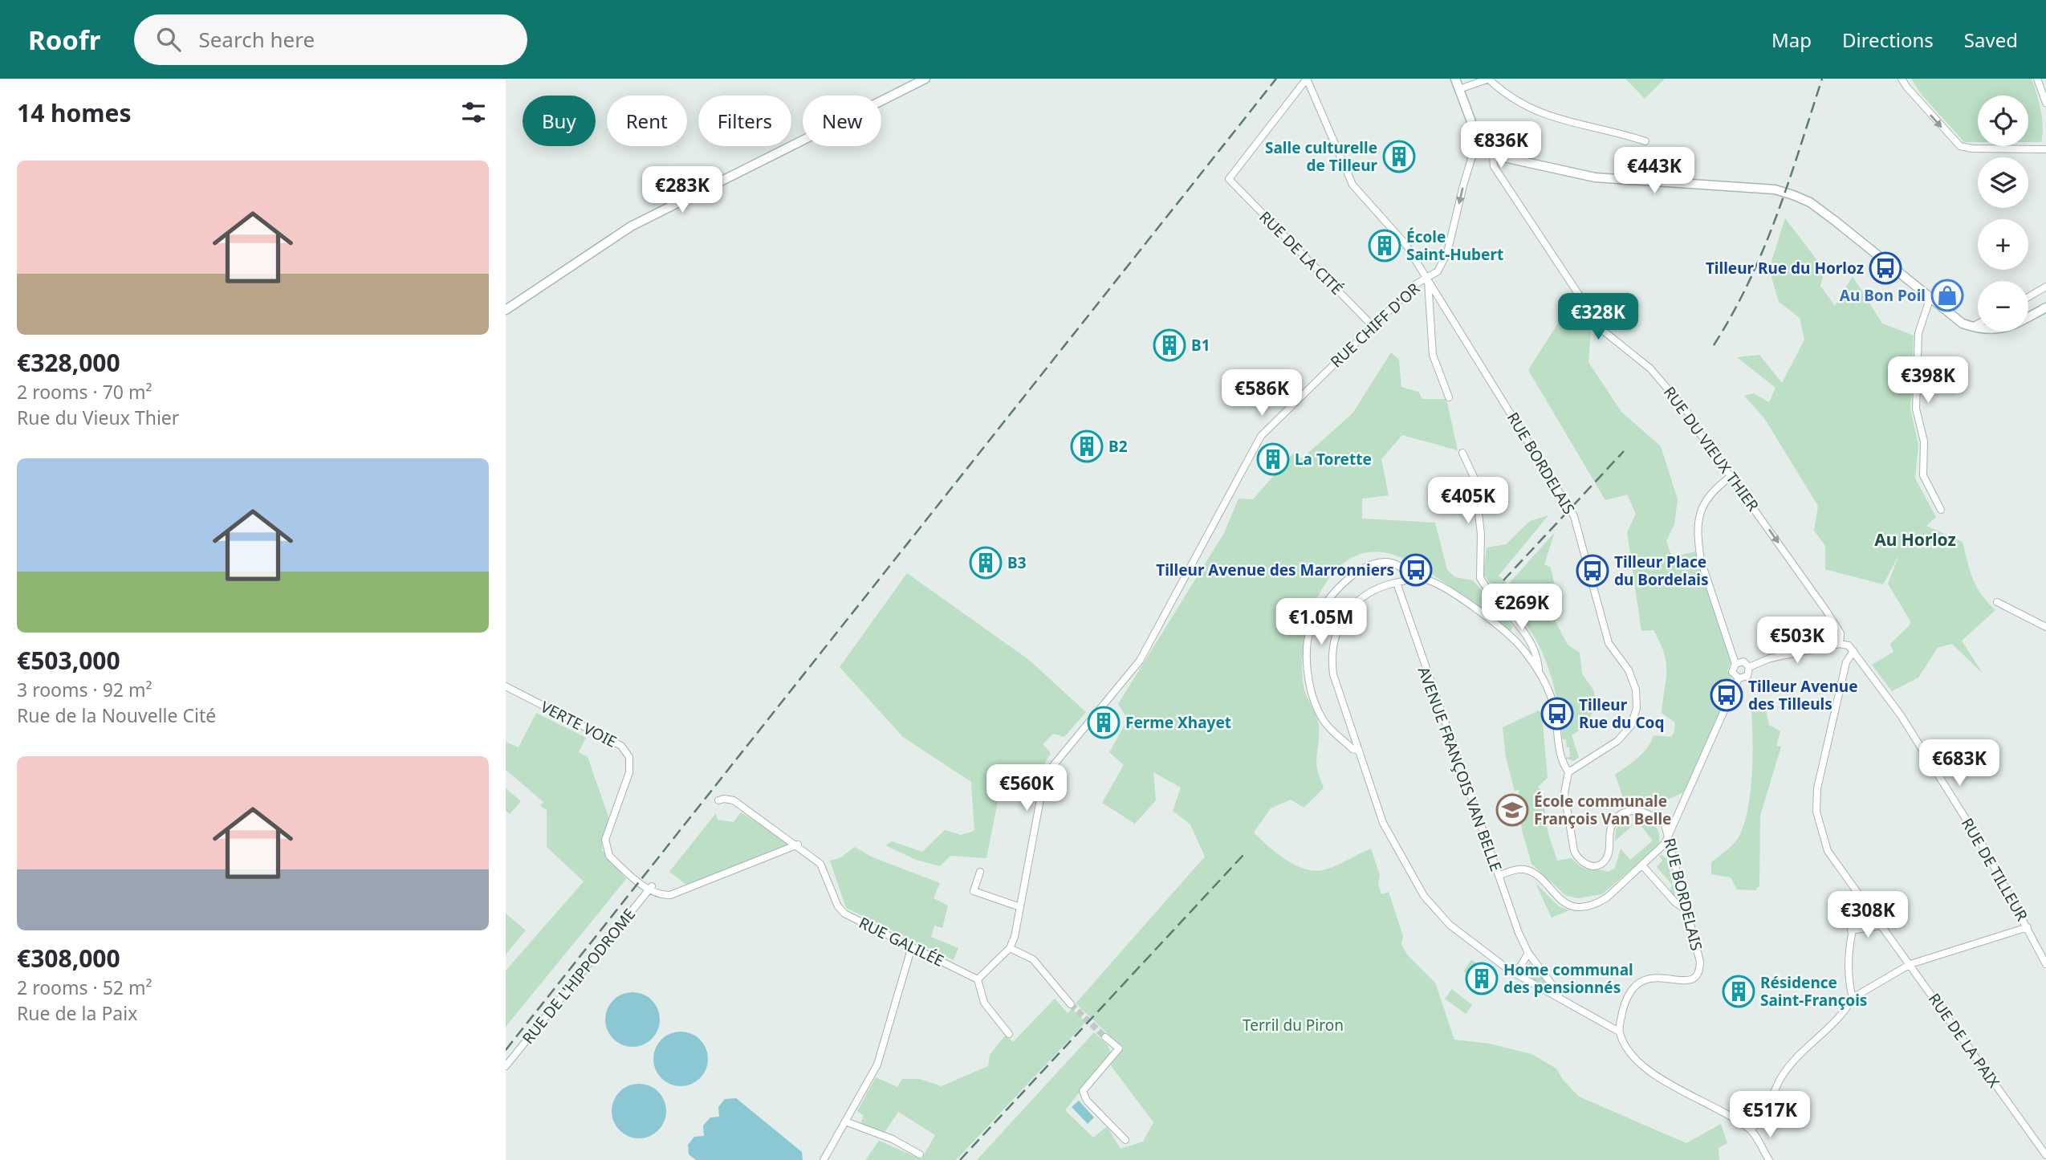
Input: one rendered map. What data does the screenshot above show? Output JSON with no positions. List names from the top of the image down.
{
  "streets": {
    "street": [
      "RUE DE LA CITÉ",
      "RUE CHIFF D'OR",
      "RUE DU VIEUX THIER",
      "RUE BORDELAIS",
      "VERTE VOIE",
      "AVENUE FRANÇOIS VAN BELLE",
      "RUE DE TILLEUR",
      "RUE GALILÉE",
      "RUE DE L'HIPPODROME",
      "RUE DE LA PAIX"
    ]
  },
  "crossings": [
    ["RUE DE LA CITÉ", "RUE CHIFF D'OR"],
    ["RUE DE LA CITÉ", "RUE BORDELAIS"],
    ["RUE CHIFF D'OR", "RUE BORDELAIS"],
    ["RUE DU VIEUX THIER", "RUE DE TILLEUR"],
    ["VERTE VOIE", "RUE DE L'HIPPODROME"],
    ["RUE DE TILLEUR", "RUE DE LA PAIX"]
  ],
  "districts": ["Au Horloz"],
  "parks": ["Terril du Piron"],
  "places": {
    "building": [
      "Salle culturelle de Tilleur",
      "École Saint-Hubert",
      "B1",
      "B2",
      "La Torette",
      "B3",
      "Ferme Xhayet",
      "Home communal des pensionnés",
      "Résidence Saint-François"
    ],
    "bus stop": [
      "Tilleur Rue du Horloz",
      "Tilleur Avenue des Marronniers",
      "Tilleur Place du Bordelais",
      "Tilleur Avenue des Tilleuls",
      "Tilleur Rue du Coq"
    ],
    "shop": ["Au Bon Poil"],
    "school or university": ["École communale François Van Belle"]
  },
  "page": {
    "header": "Roofr",
    "search": "Search here",
    "nav": ["Map", "Directions", "Saved"],
    "heading": "14 homes",
    "map_buttons": ["+", "−"],
    "chip": [
      "Buy",
      "Rent",
      "Filters",
      "New"
    ],
    "price": [
      "€836K",
      "€443K",
      "€283K",
      "€328K",
      "€398K",
      "€586K",
      "€405K",
      "€269K",
      "€1.05M",
      "€503K",
      "€683K",
      "€560K",
      "€308K",
      "€517K"
    ],
    "list": [
      {
        "name": "€328,000",
        "note": "2 rooms · 70 m² · Rue du Vieux Thier"
      },
      {
        "name": "€503,000",
        "note": "3 rooms · 92 m² · Rue de la Nouvelle Cité"
      },
      {
        "name": "€308,000",
        "note": "2 rooms · 52 m² · Rue de la Paix"
      }
    ]
  }
}
